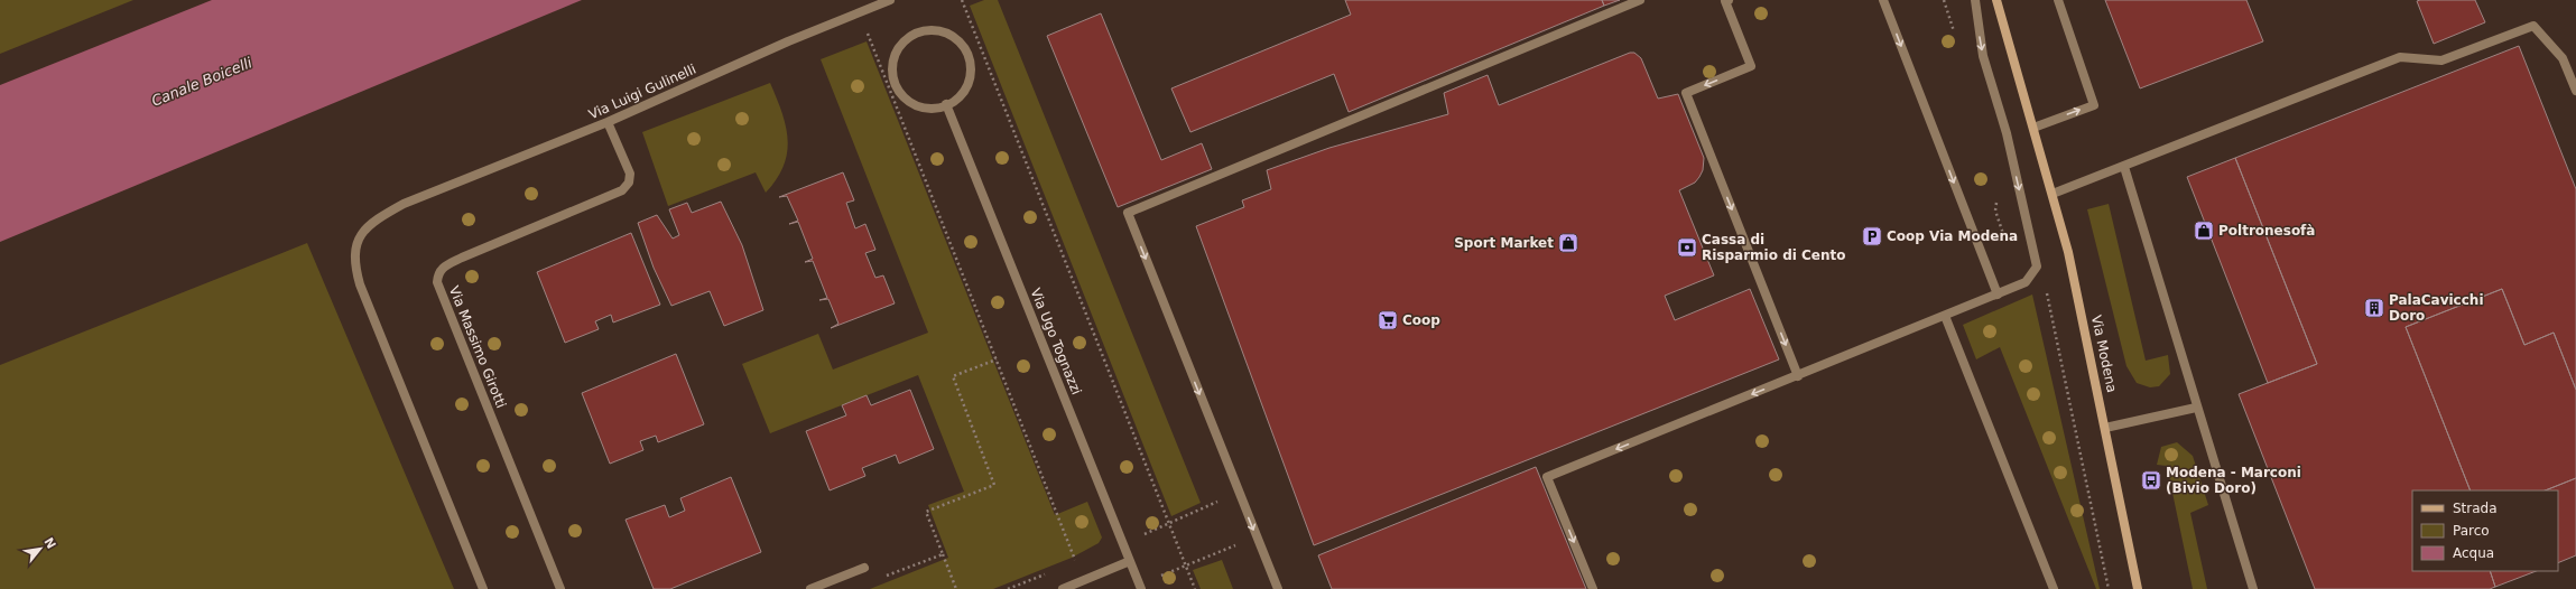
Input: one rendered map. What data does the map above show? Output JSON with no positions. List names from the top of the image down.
{
  "streets": {
    "main road": ["Via Modena"],
    "street": ["Via Luigi Gulinelli", "Via Ugo Tognazzi", "Via Massimo Girotti"]
  },
  "crossings": [
    ["Via Luigi Gulinelli", "Via Massimo Girotti"]
  ],
  "water": ["Canale Boicelli"],
  "places": {
    "shop": ["Poltronesofà", "Sport Market"],
    "parking": ["Coop Via Modena"],
    "bank": ["Cassa di Risparmio di Cento"],
    "building": ["PalaCavicchi Doro"],
    "supermarket": ["Coop"],
    "bus stop": ["Modena - Marconi (Bivio Doro)"]
  },
  "legend": ["Strada", "Parco", "Acqua"],
  "north": "top right"
}
